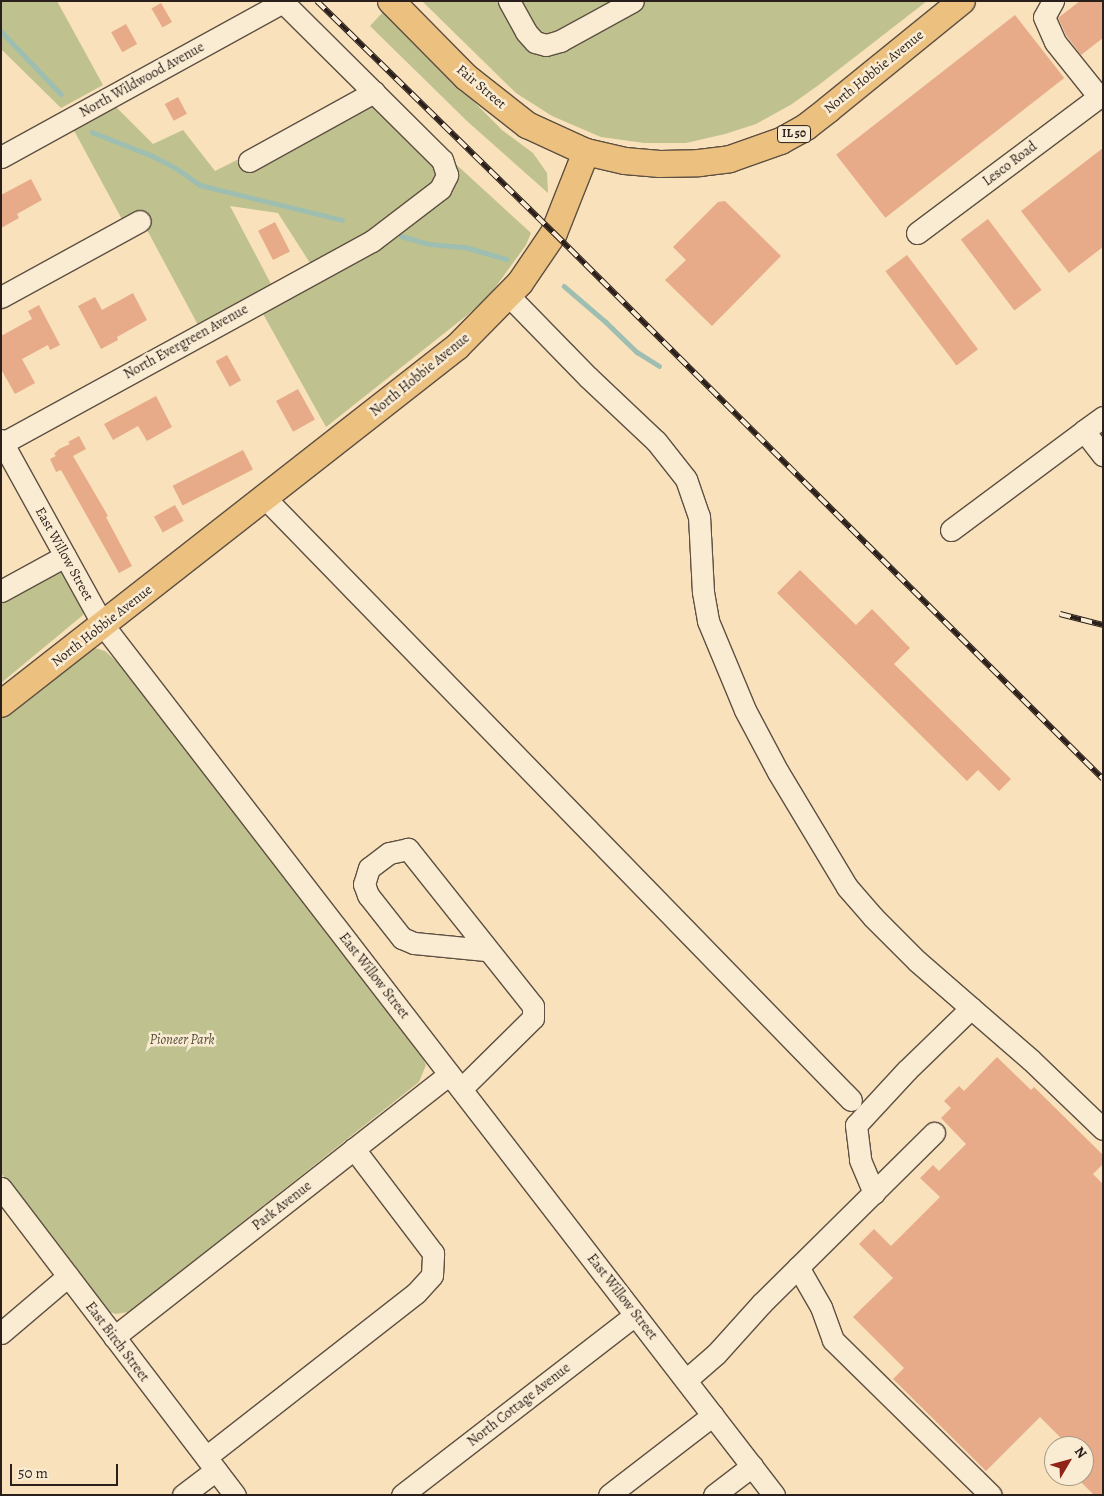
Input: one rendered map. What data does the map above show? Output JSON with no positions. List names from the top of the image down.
{
  "streets": {
    "main road": ["North Hobbie Avenue", "Fair Street", "IL 50"],
    "street": [
      "North Wildwood Avenue",
      "Lesco Road",
      "North Evergreen Avenue",
      "East Willow Street",
      "Park Avenue",
      "East Birch Street",
      "North Cottage Avenue"
    ]
  },
  "crossings": [
    ["North Hobbie Avenue", "Fair Street"],
    ["North Hobbie Avenue", "East Willow Street"],
    ["North Evergreen Avenue", "East Willow Street"],
    ["East Willow Street", "Park Avenue"],
    ["East Willow Street", "North Cottage Avenue"],
    ["Park Avenue", "East Birch Street"]
  ],
  "parks": ["Pioneer Park"],
  "scale_bar": "50 m",
  "north": "top right"
}
